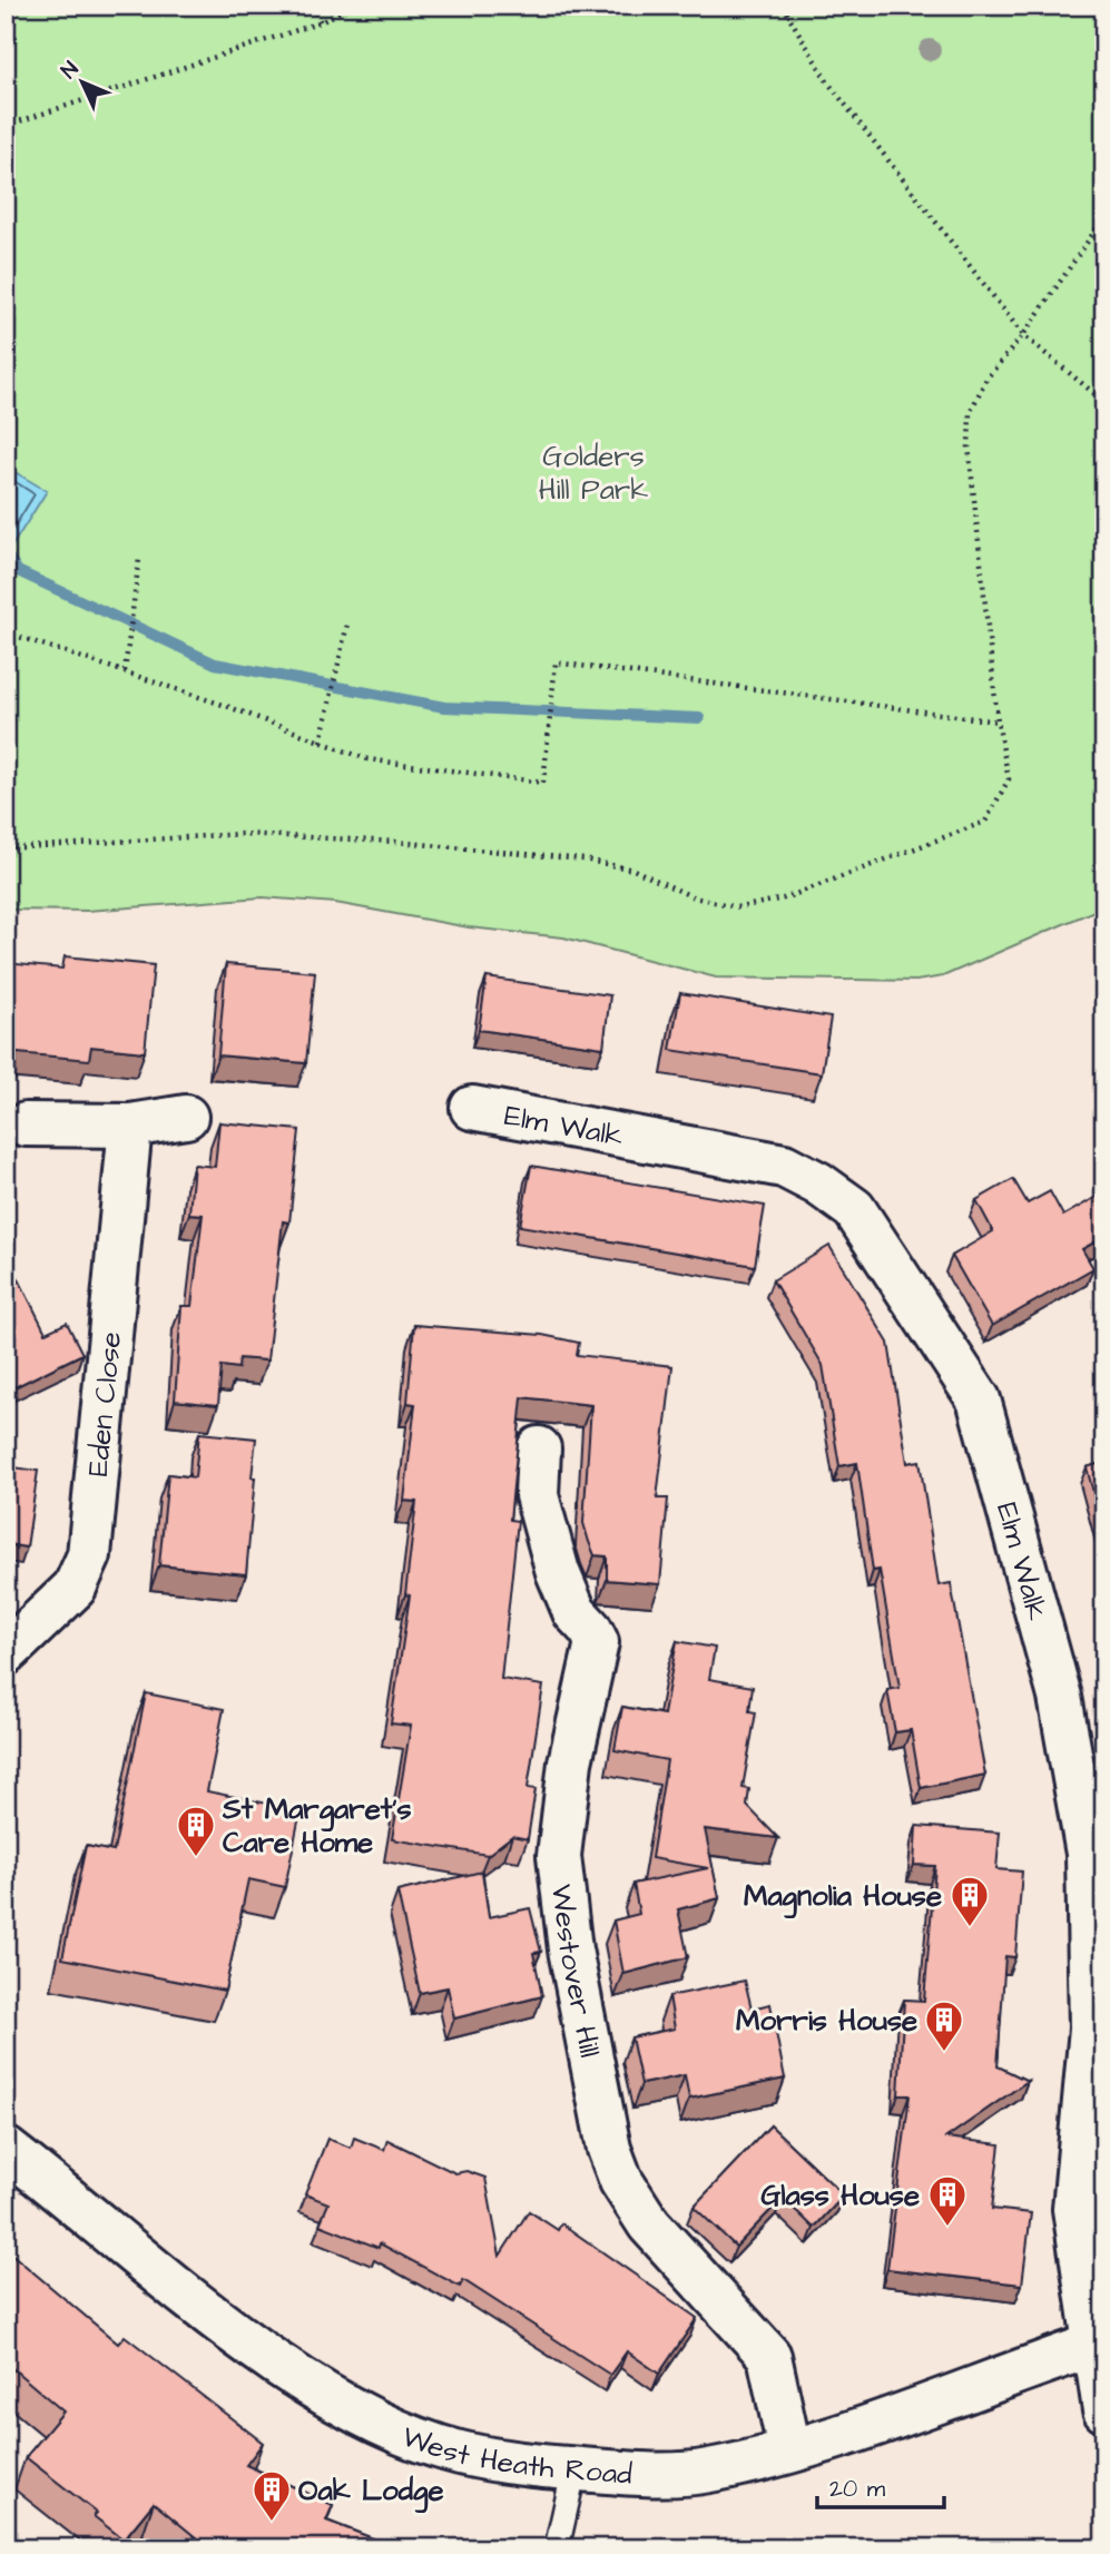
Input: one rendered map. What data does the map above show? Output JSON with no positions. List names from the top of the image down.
{
  "streets": {
    "street": [
      "Elm Walk",
      "Eden Close",
      "Westover Hill",
      "West Heath Road"
    ]
  },
  "crossings": [
    ["Elm Walk", "West Heath Road"],
    ["Westover Hill", "West Heath Road"]
  ],
  "parks": ["Golders Hill Park"],
  "places": {
    "building": [
      "St Margaret's Care Home",
      "Magnolia House",
      "Morris House",
      "Glass House",
      "Oak Lodge"
    ]
  },
  "scale_bar": "20 m",
  "north": "top left"
}
